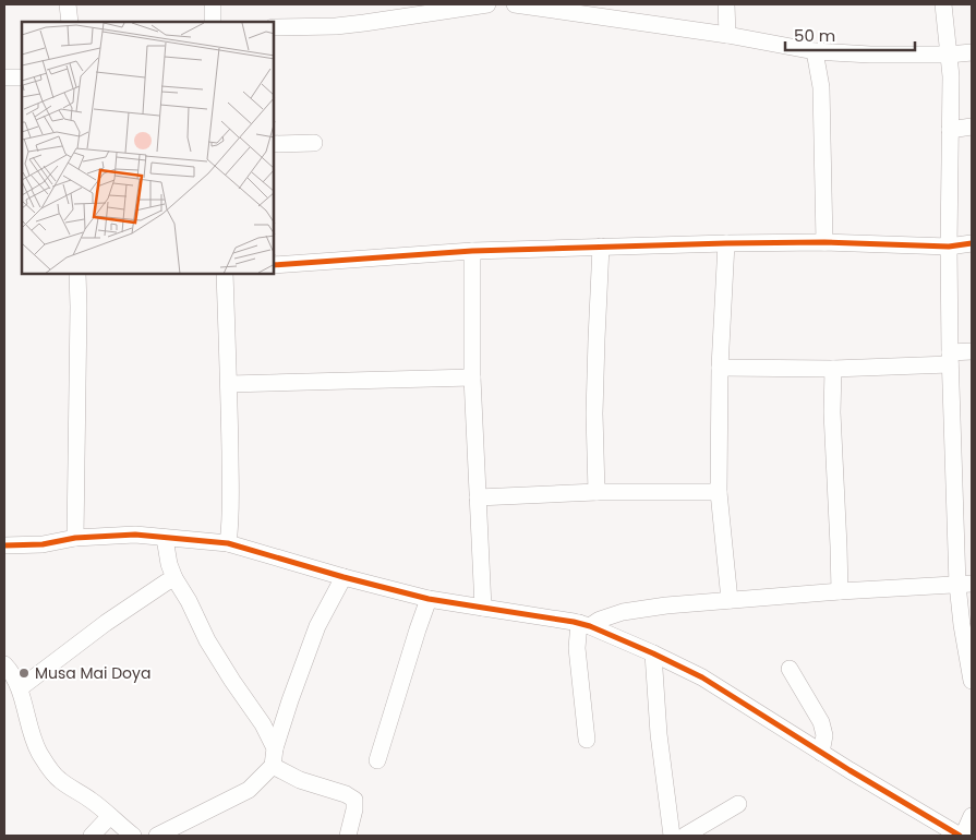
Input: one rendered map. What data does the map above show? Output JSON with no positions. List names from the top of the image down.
{
  "places": ["Musa Mai Doya"],
  "scale_bar": "50 m"
}
